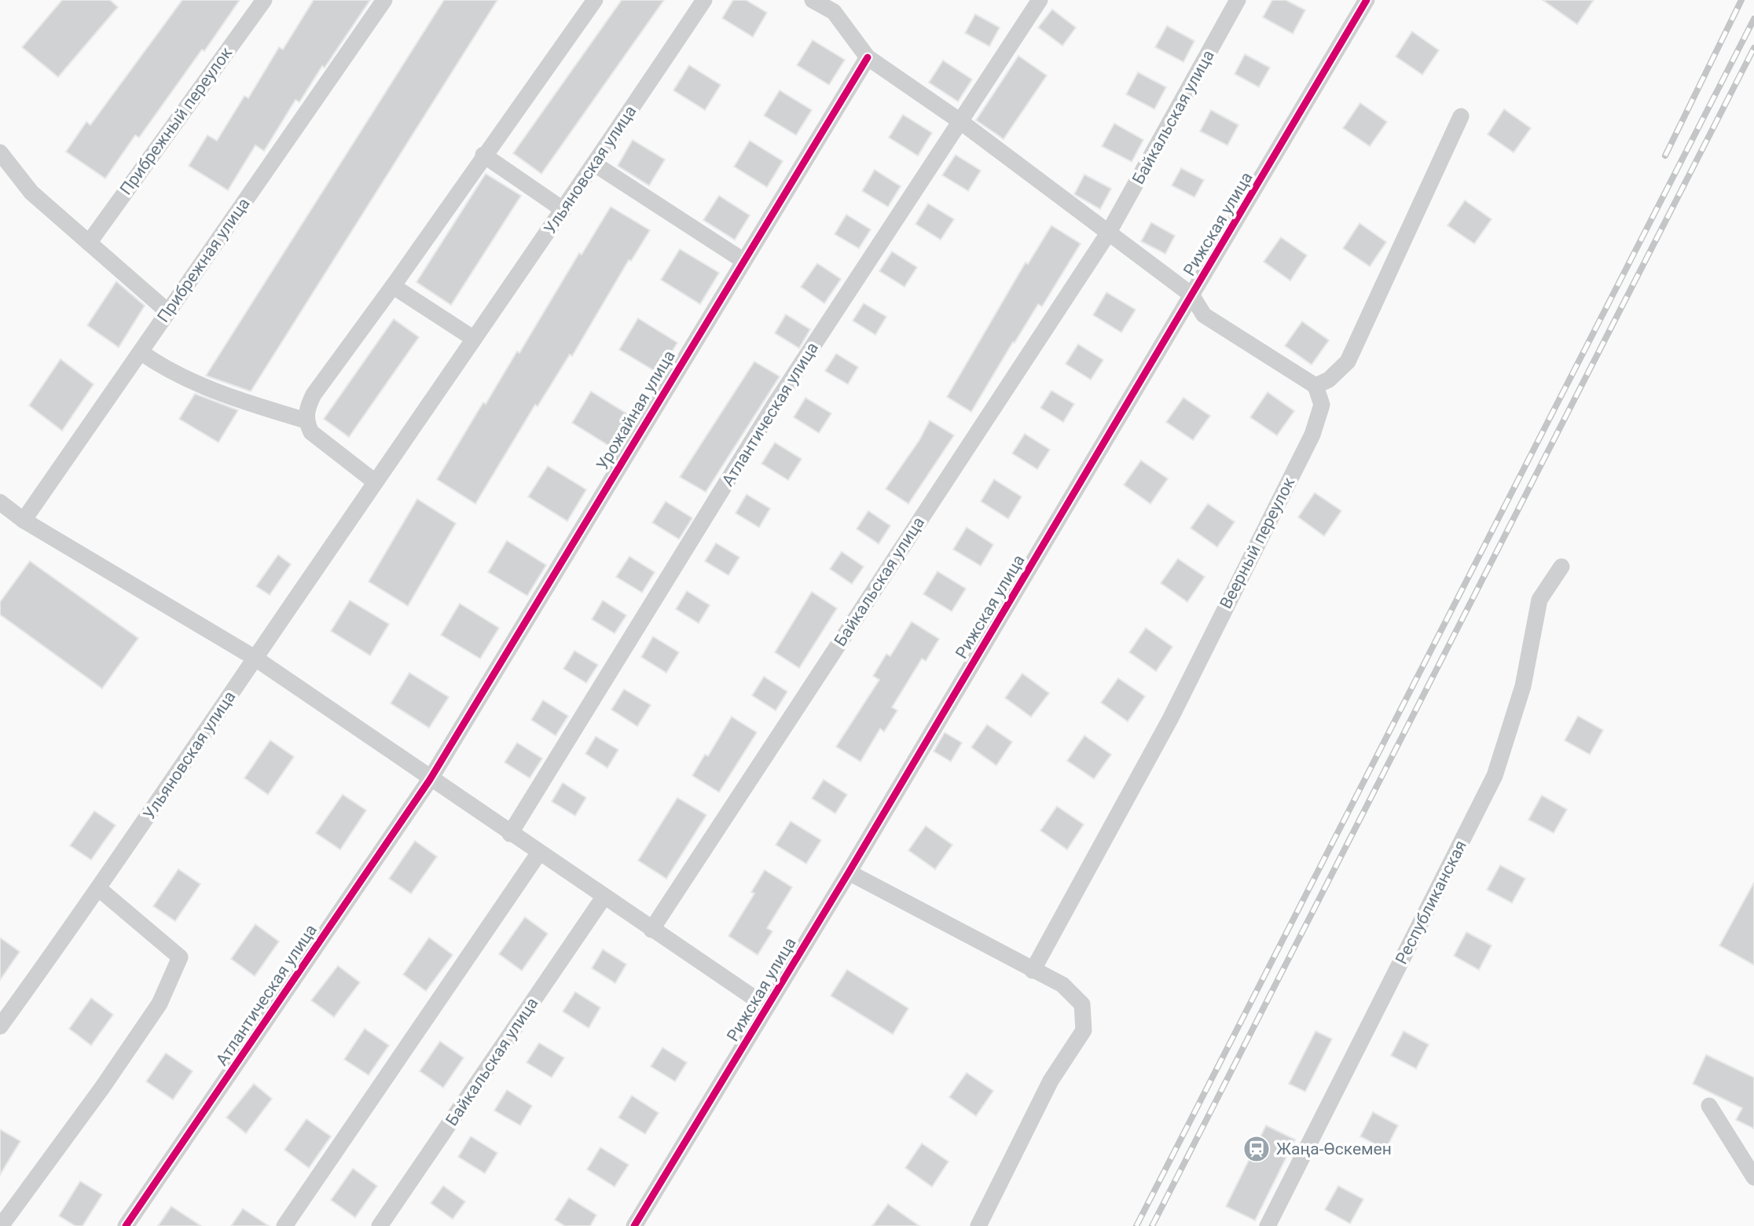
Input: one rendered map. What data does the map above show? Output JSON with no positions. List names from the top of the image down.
{
  "streets": {
    "street": [
      "Байкальская улица",
      "Прибрежный переулок",
      "Ульяновская улица",
      "Рижская улица",
      "Прибрежная улица",
      "Урожайная улица",
      "Атлантическая улица",
      "Веерный переулок",
      "Республиканская"
    ]
  },
  "crossings": [
    ["Урожайная улица", "Атлантическая улица"]
  ],
  "places": {
    "station": ["Жаңа-Өскемен"]
  }
}
